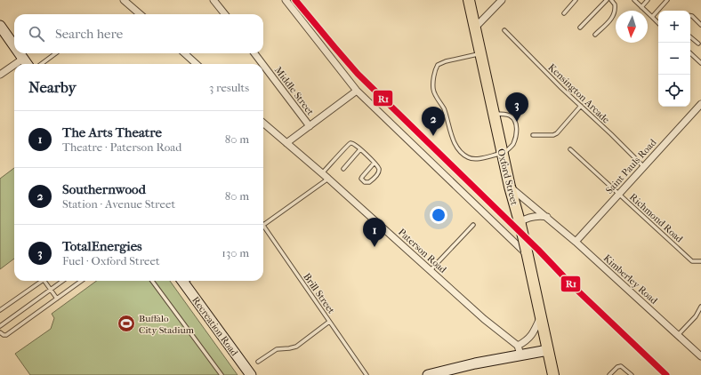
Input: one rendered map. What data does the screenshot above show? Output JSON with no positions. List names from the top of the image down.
{
  "streets": {
    "main road": ["Oxford Street"],
    "street": [
      "Middle Street",
      "Saint Pauls Road",
      "Paterson Road",
      "Kimberley Road",
      "Recreation Road"
    ],
    "lane": ["Kensington Arcade", "Richmond Road", "Brill Street"]
  },
  "crossings": [
    ["Kensington Arcade", "Saint Pauls Road"],
    ["Saint Pauls Road", "Richmond Road"],
    ["Saint Pauls Road", "Kimberley Road"],
    ["Oxford Street", "Kimberley Road"]
  ],
  "places": {
    "sports": ["Buffalo City Stadium"]
  },
  "lines": ["transit line R1"],
  "north": "bottom",
  "page": {
    "map_buttons": ["+", "−"],
    "search": "Search here",
    "heading": ["Nearby", "3 results"],
    "pins": ["3", "2", "1"],
    "list": [
      {
        "mark": "1",
        "name": "The Arts Theatre",
        "note": "Theatre · Paterson Road",
        "value": "80 m"
      },
      {
        "mark": "2",
        "name": "Southernwood",
        "note": "Station · Avenue Street",
        "value": "80 m"
      },
      {
        "mark": "3",
        "name": "TotalEnergies",
        "note": "Fuel · Oxford Street",
        "value": "130 m"
      }
    ]
  }
}
